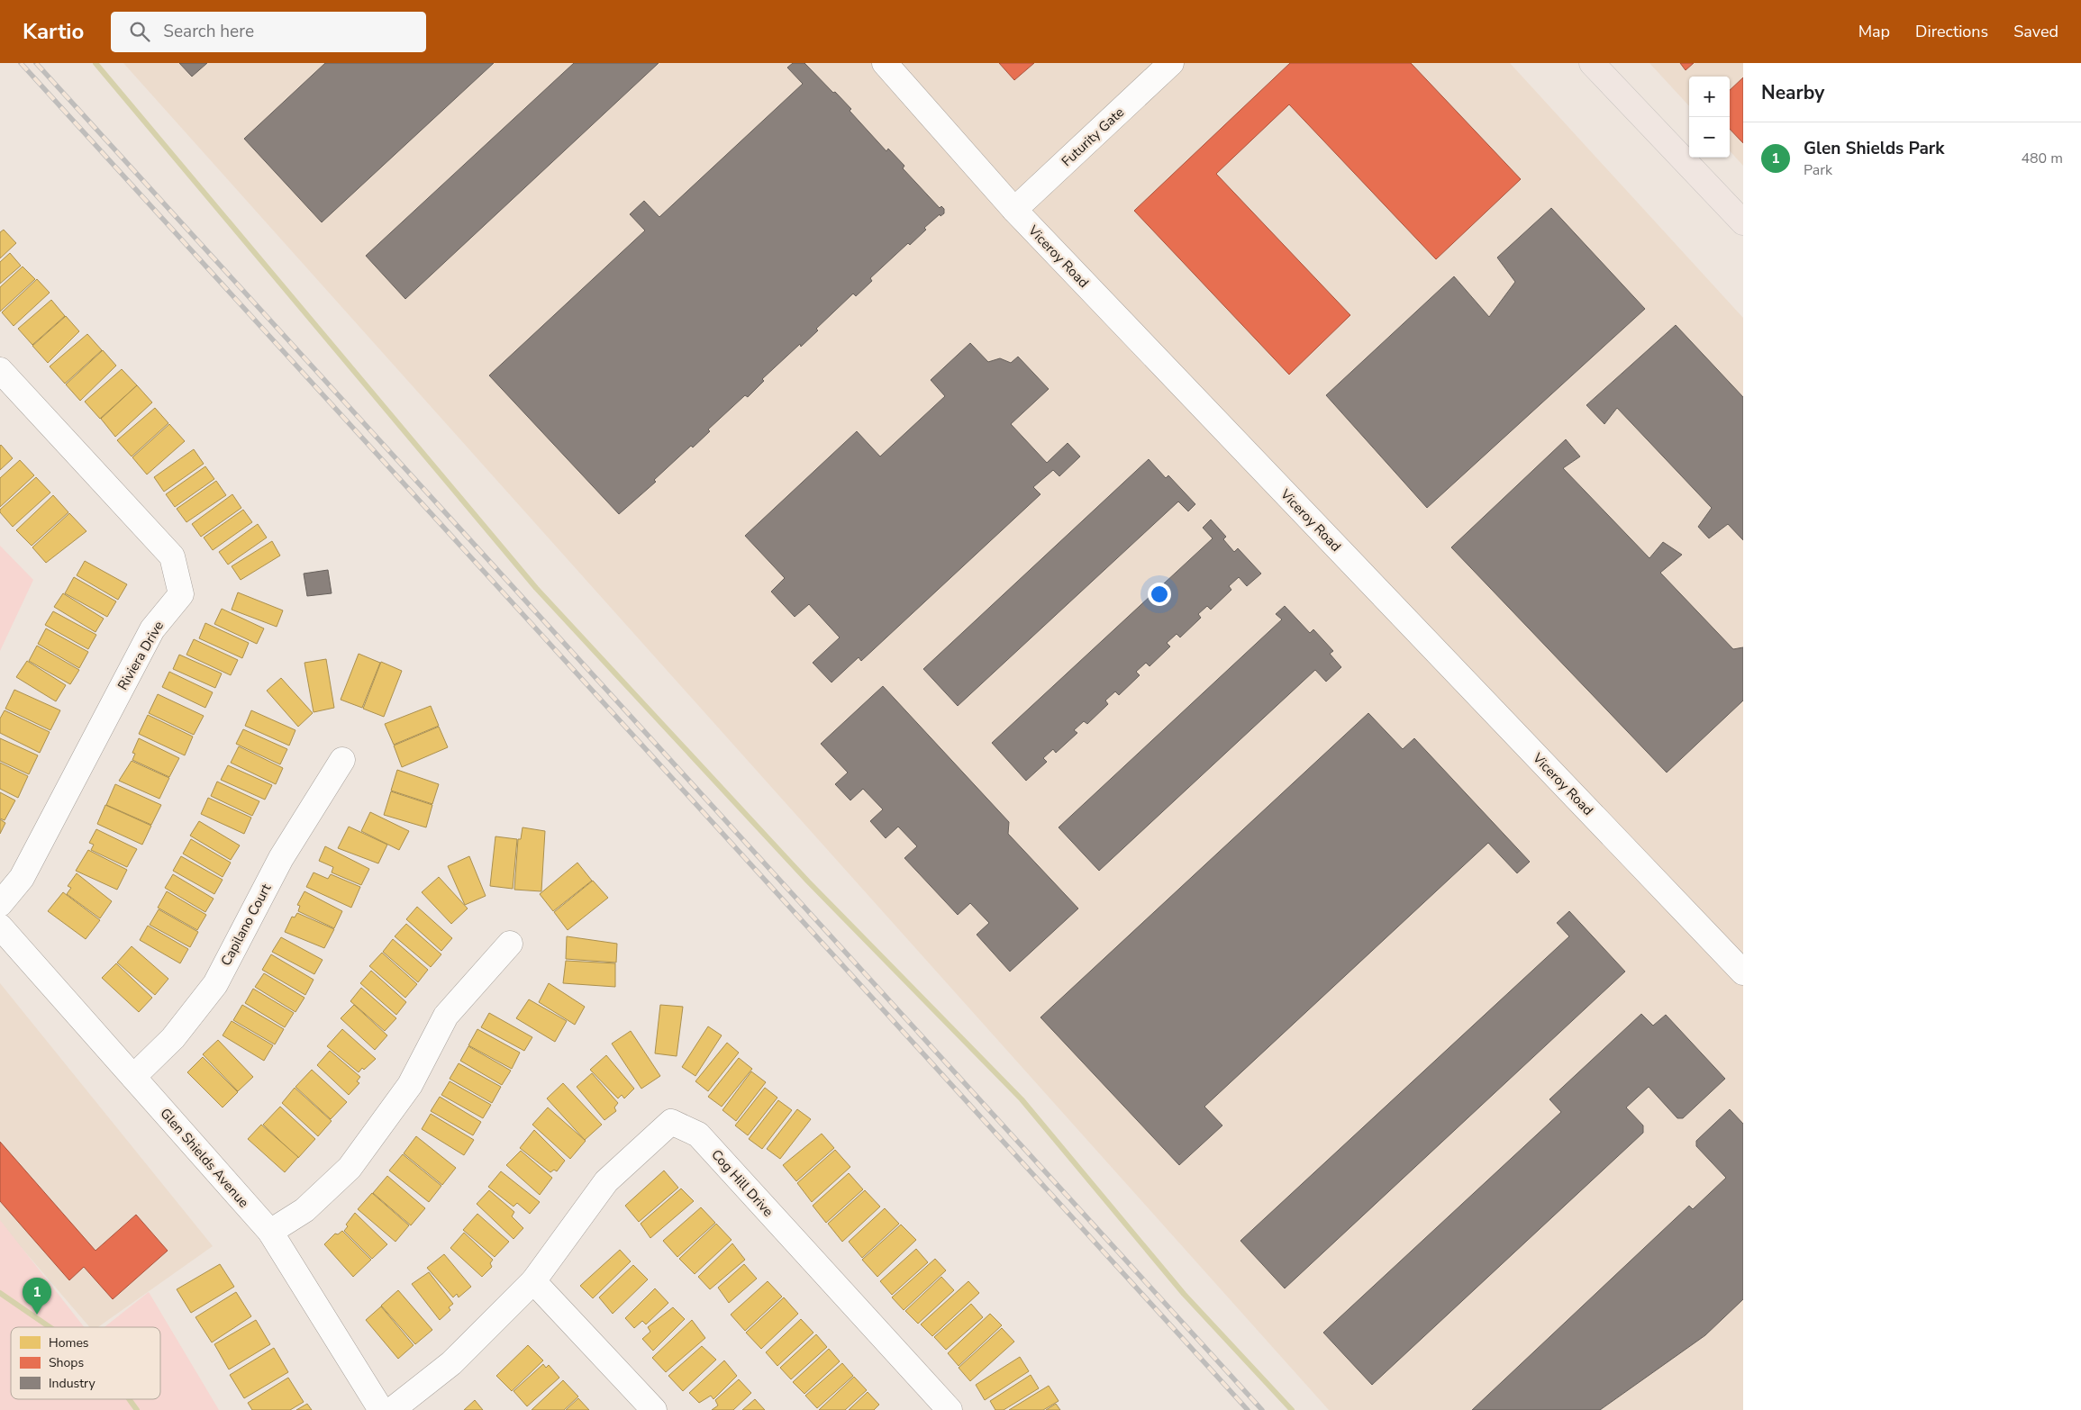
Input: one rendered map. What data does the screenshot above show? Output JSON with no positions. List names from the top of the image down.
{
  "streets": {
    "street": [
      "Futurity Gate",
      "Viceroy Road",
      "Riviera Drive",
      "Capilano Court",
      "Glen Shields Avenue",
      "Cog Hill Drive"
    ]
  },
  "crossings": [
    ["Futurity Gate", "Viceroy Road"],
    ["Capilano Court", "Glen Shields Avenue"]
  ],
  "legend": ["Homes", "Shops", "Industry"],
  "page": {
    "header": "Kartio",
    "search": "Search here",
    "nav": ["Map", "Directions", "Saved"],
    "heading": "Nearby",
    "map_buttons": ["+", "−"],
    "list": [
      {
        "mark": "1",
        "name": "Glen Shields Park",
        "note": "Park",
        "value": "480 m"
      }
    ],
    "pins": "1"
  }
}
